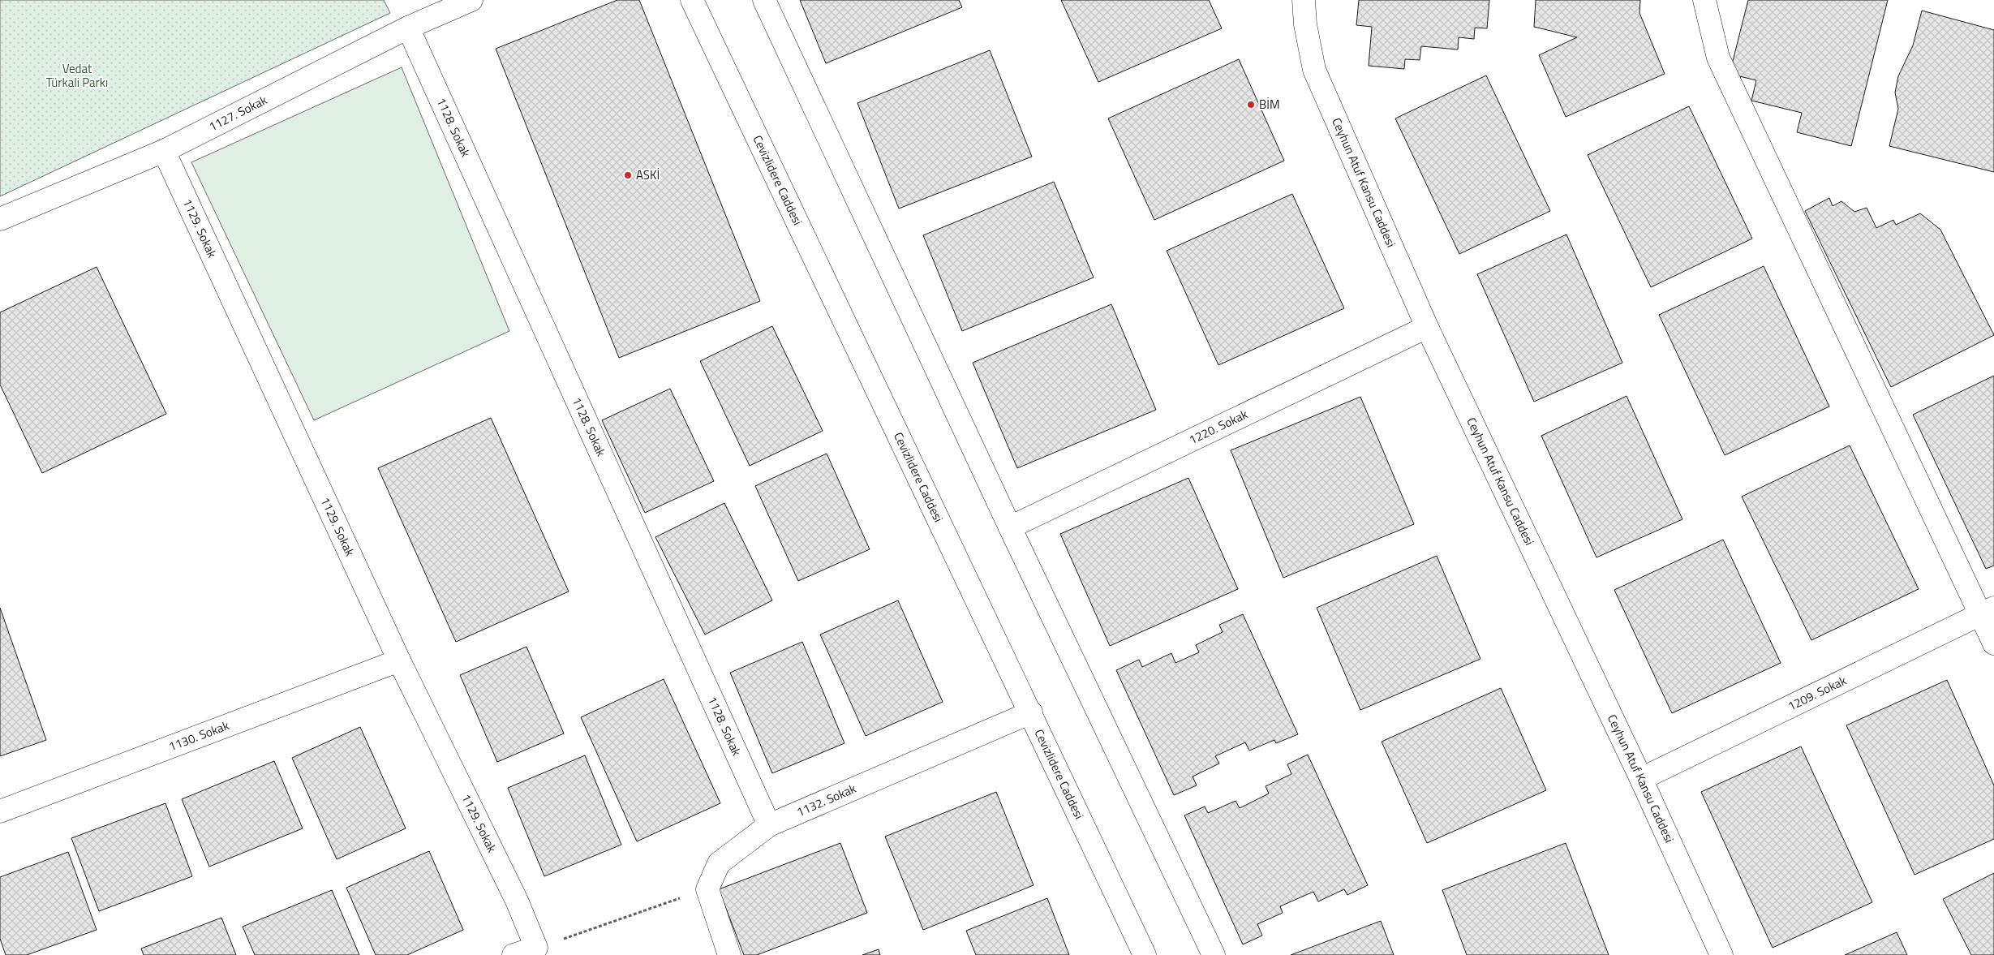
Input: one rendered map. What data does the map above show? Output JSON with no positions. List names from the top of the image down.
{
  "streets": {
    "street": [
      "1127. Sokak",
      "1128. Sokak",
      "Cevizlidere Caddesi",
      "Ceyhun Atuf Kansu Caddesi",
      "1129. Sokak",
      "1220. Sokak",
      "1209. Sokak",
      "1130. Sokak",
      "1132. Sokak"
    ]
  },
  "crossings": [
    ["1127. Sokak", "1128. Sokak"],
    ["1127. Sokak", "1129. Sokak"],
    ["1128. Sokak", "1132. Sokak"],
    ["Cevizlidere Caddesi", "1132. Sokak"],
    ["Ceyhun Atuf Kansu Caddesi", "1220. Sokak"],
    ["Ceyhun Atuf Kansu Caddesi", "1209. Sokak"],
    ["1129. Sokak", "1130. Sokak"]
  ],
  "parks": ["Vedat Türkali Parkı"],
  "places": ["BİM", "ASKİ"]
}
